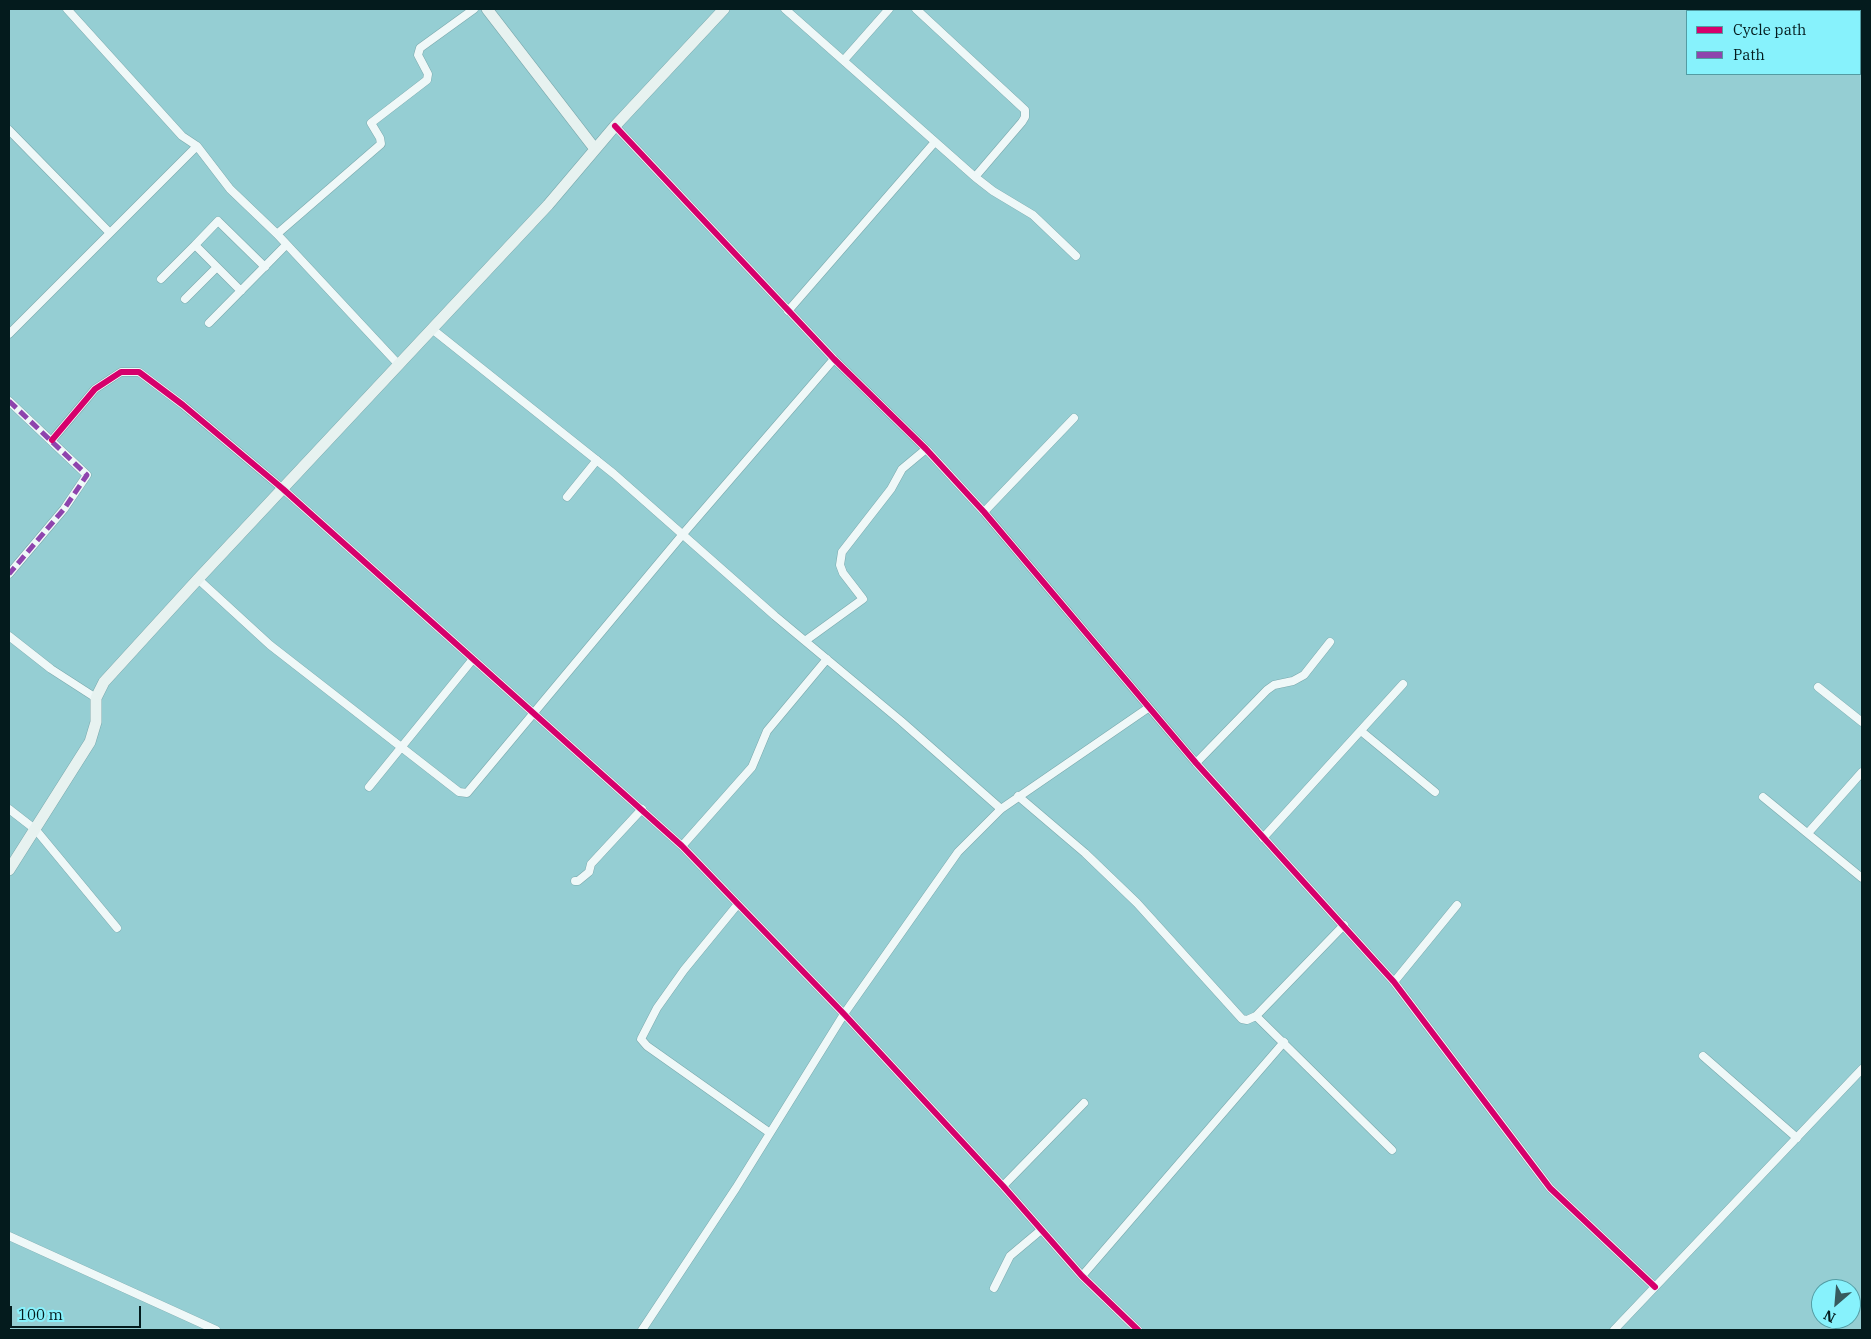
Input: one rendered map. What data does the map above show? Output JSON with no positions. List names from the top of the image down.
{
  "legend": ["Cycle path", "Path"],
  "scale_bar": "100 m",
  "north": "bottom left"
}
